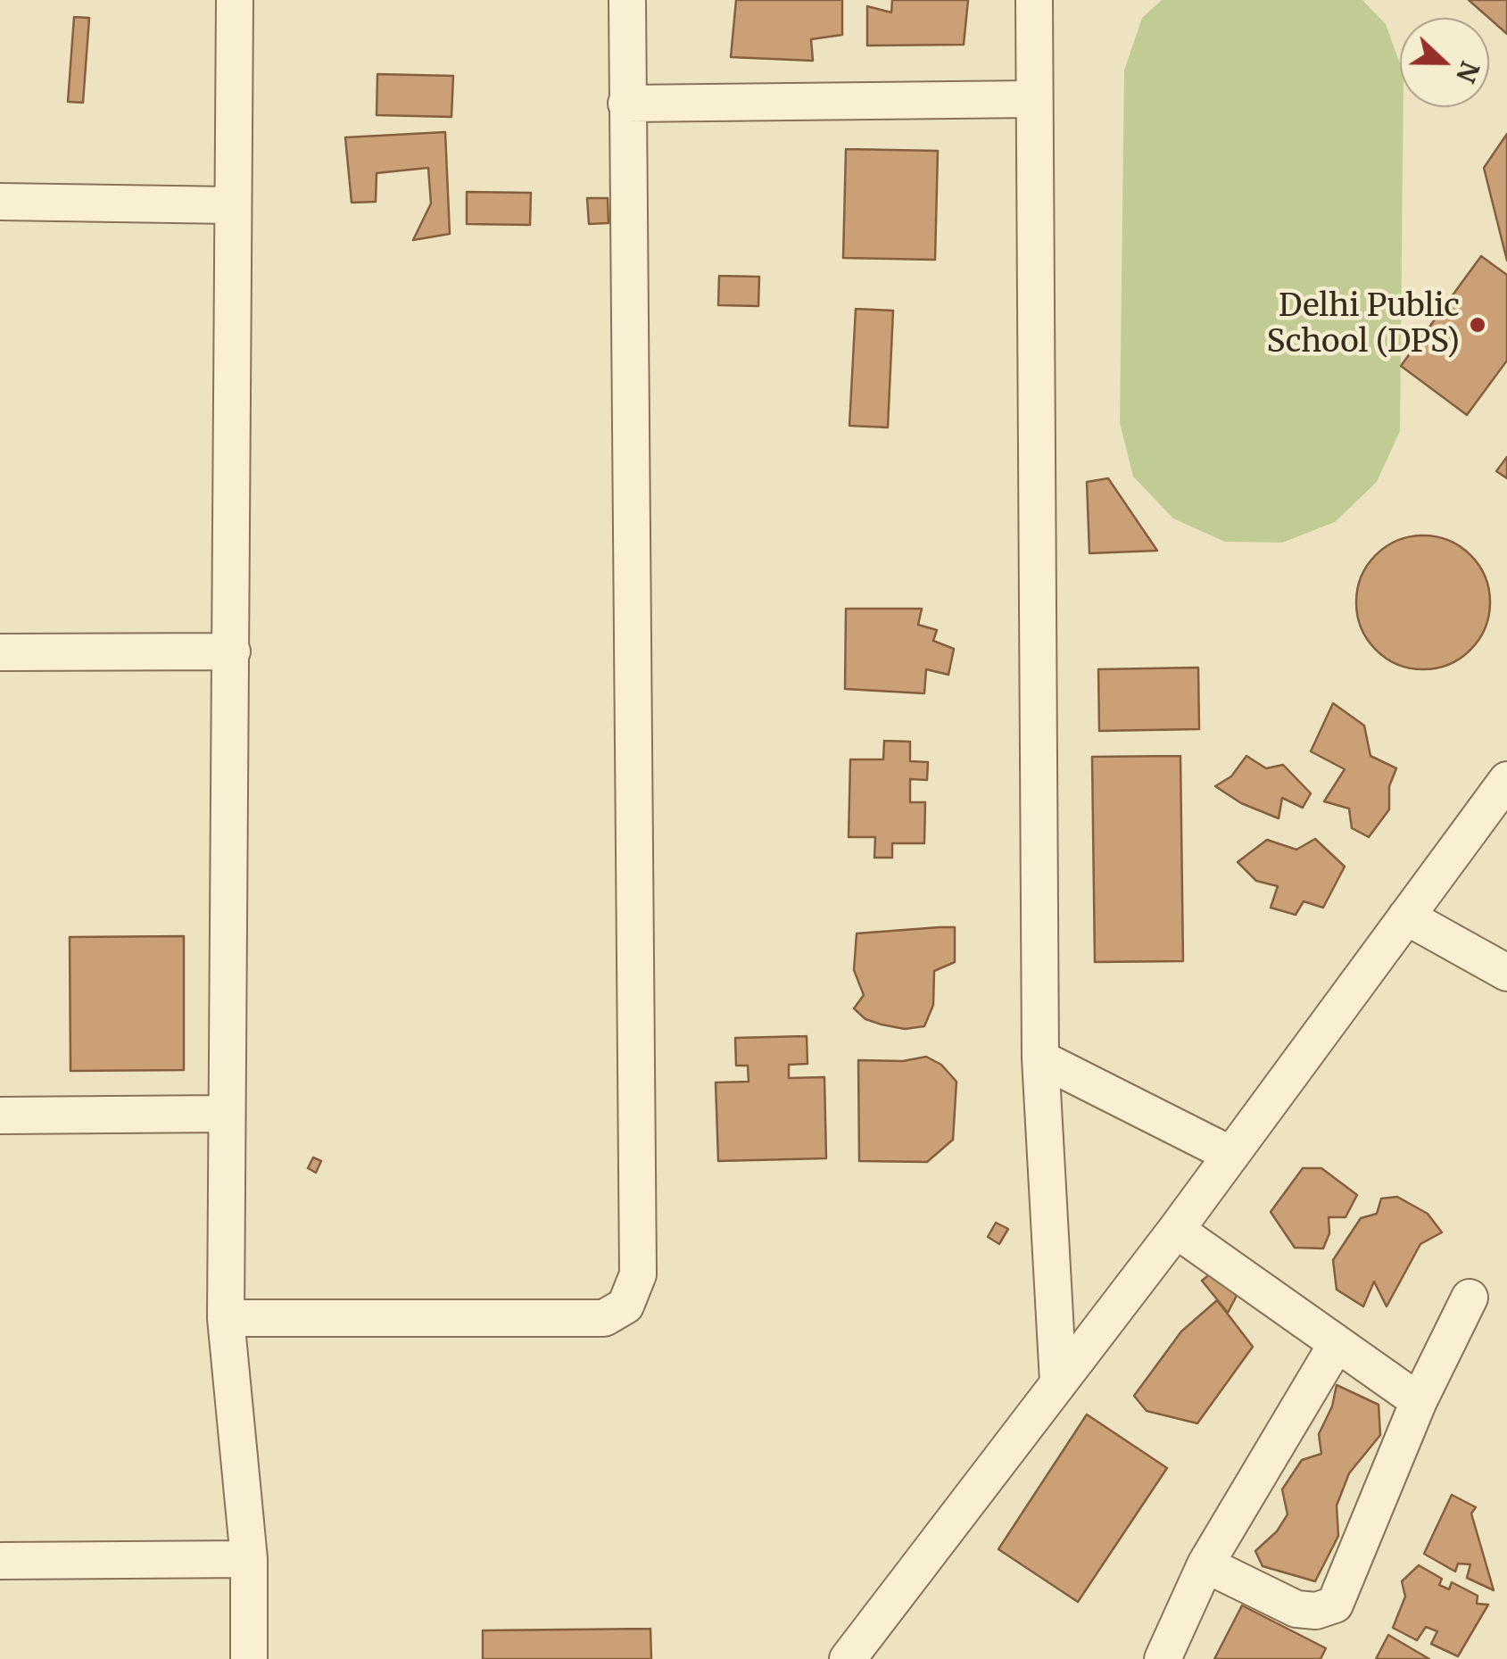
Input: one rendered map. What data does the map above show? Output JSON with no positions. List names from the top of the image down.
{
  "places": ["Delhi Public School (DPS)"],
  "north": "right"
}
